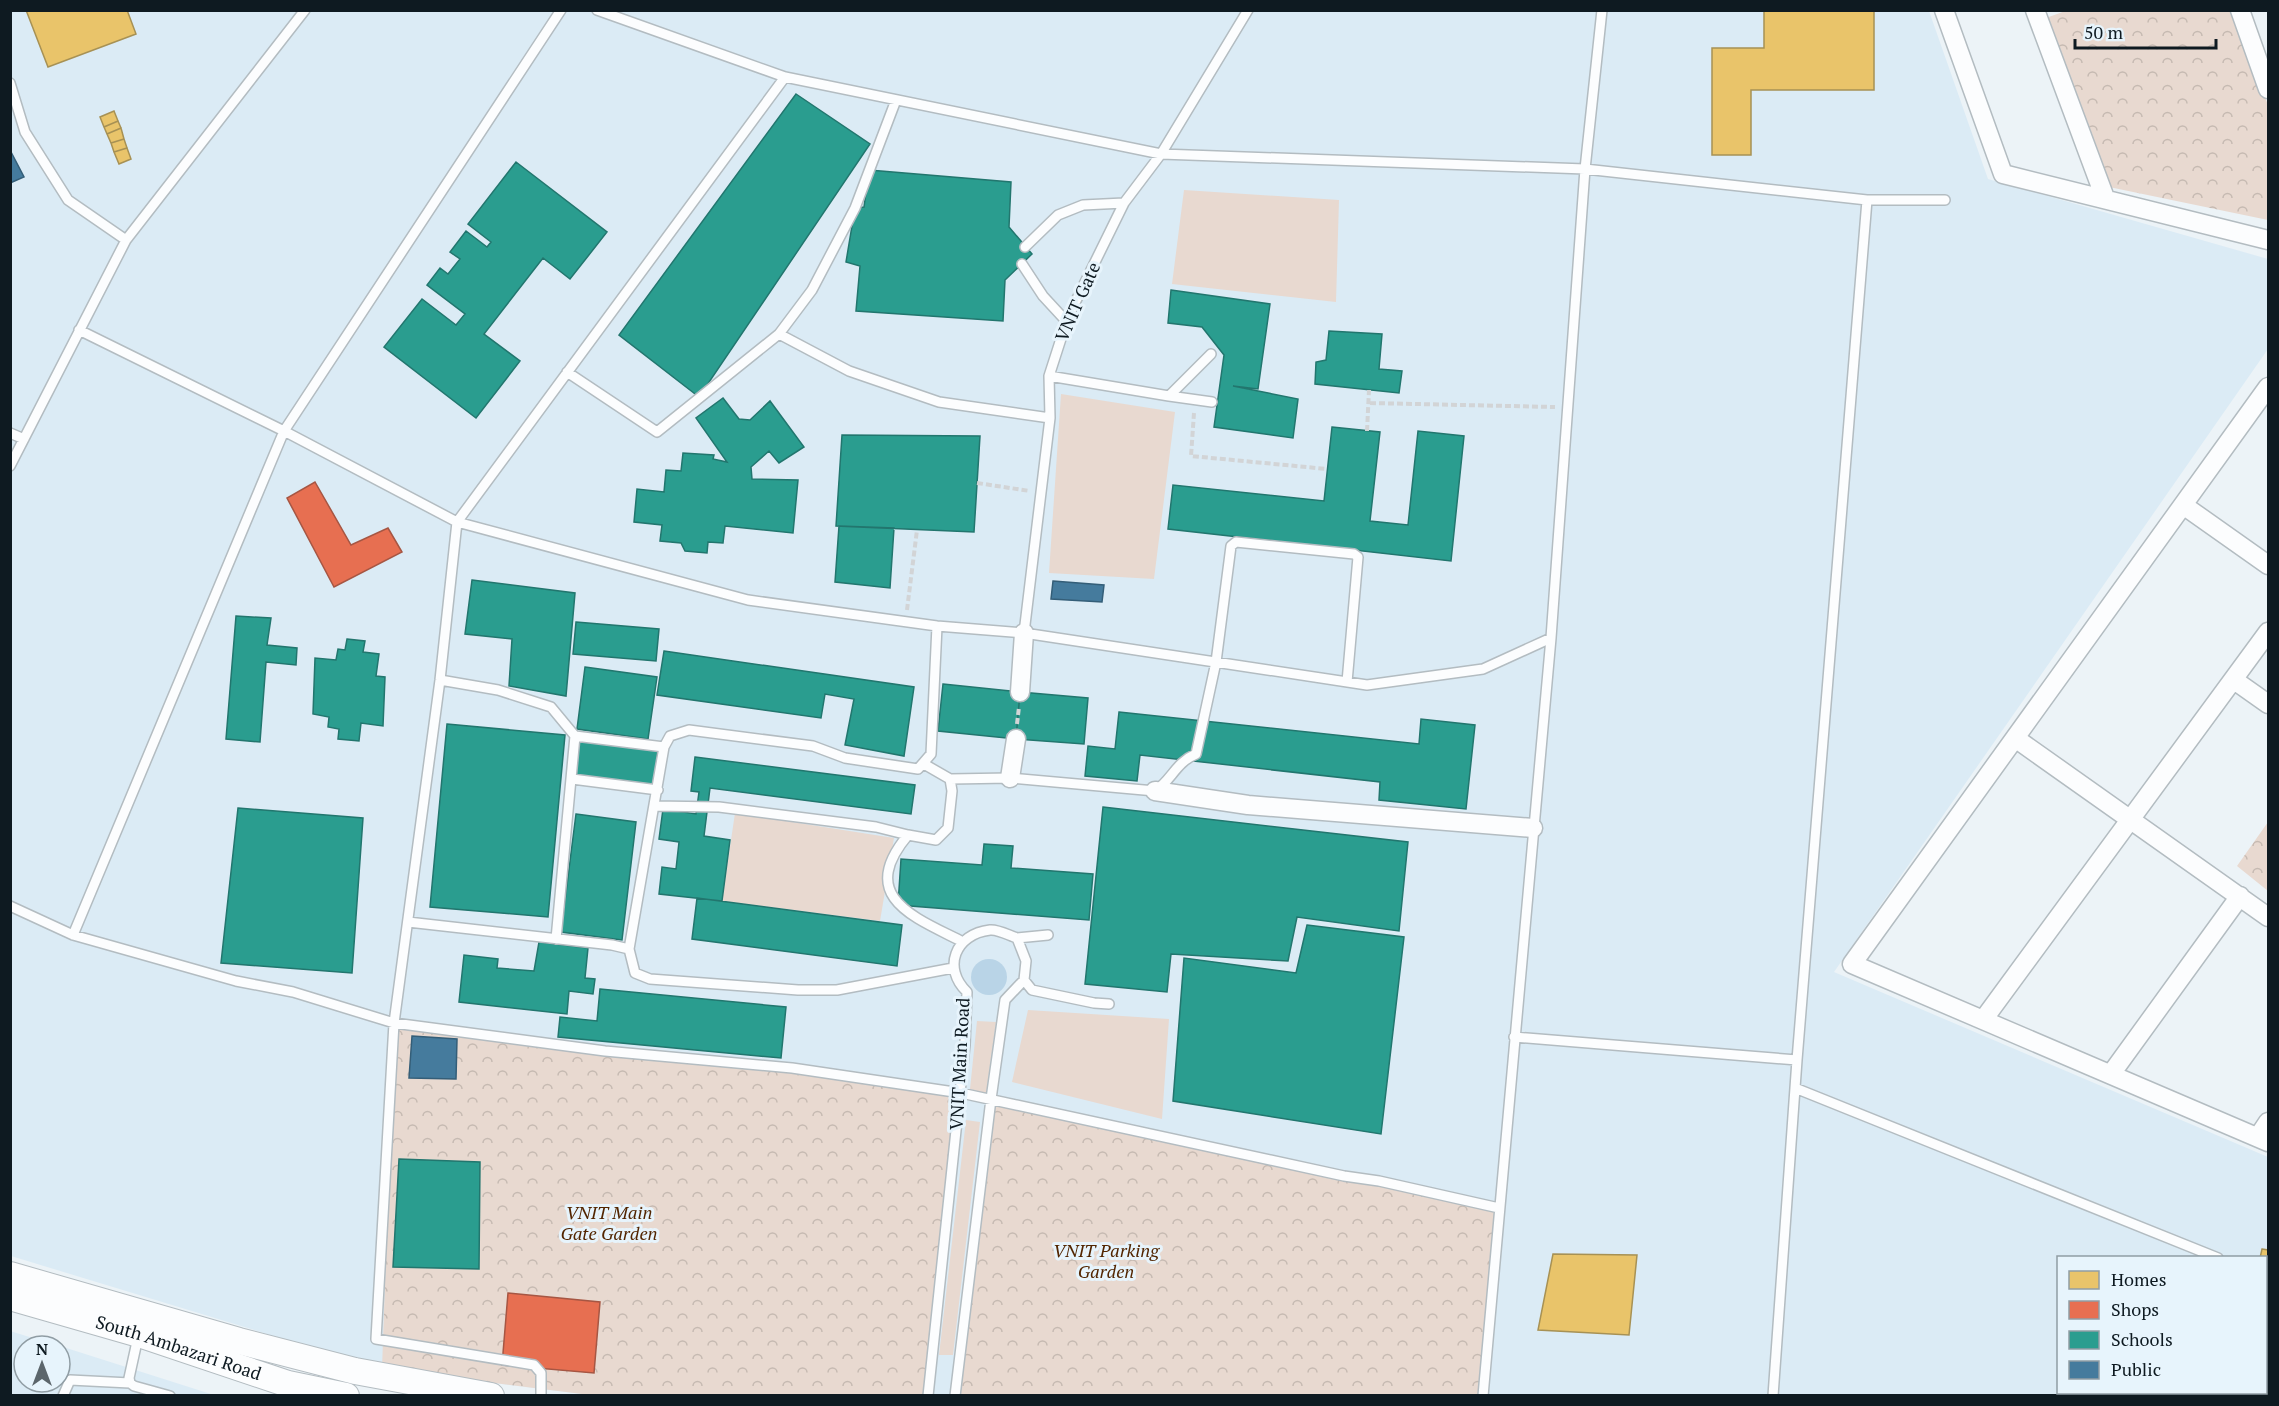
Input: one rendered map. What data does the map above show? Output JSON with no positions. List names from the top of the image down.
{
  "streets": {
    "main road": ["South Ambazari Road"],
    "lane": ["VNIT Gate", "VNIT Main Road"]
  },
  "parks": ["VNIT Main Gate Garden", "VNIT Parking Garden"],
  "legend": [
    "Homes",
    "Shops",
    "Schools",
    "Public"
  ],
  "scale_bar": "50 m",
  "north": "top"
}
